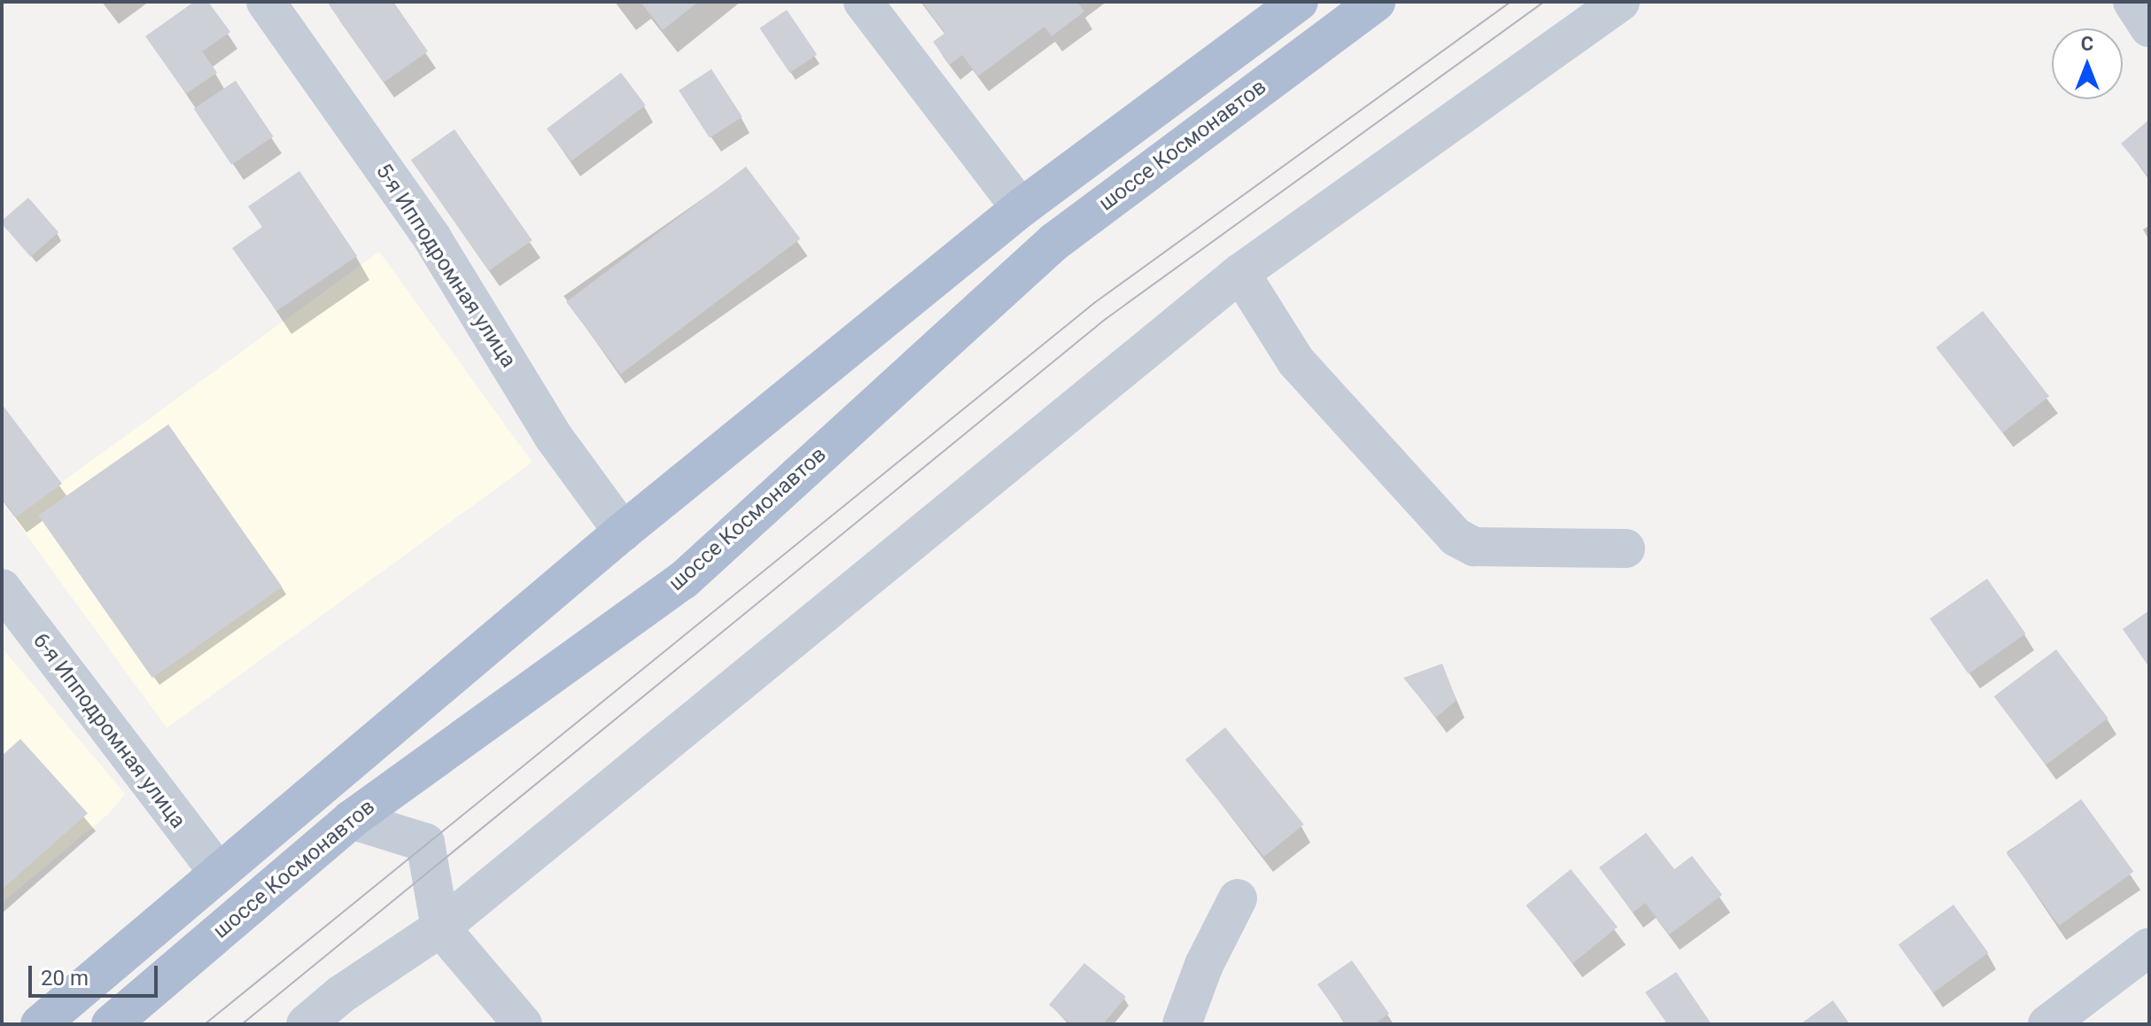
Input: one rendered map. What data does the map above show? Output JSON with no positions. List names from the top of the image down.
{
  "streets": {
    "main road": ["шоссе Космонавтов"],
    "street": ["5-я Ипподромная улица", "6-я Ипподромная улица"]
  },
  "scale_bar": "20 m",
  "north": "top"
}
